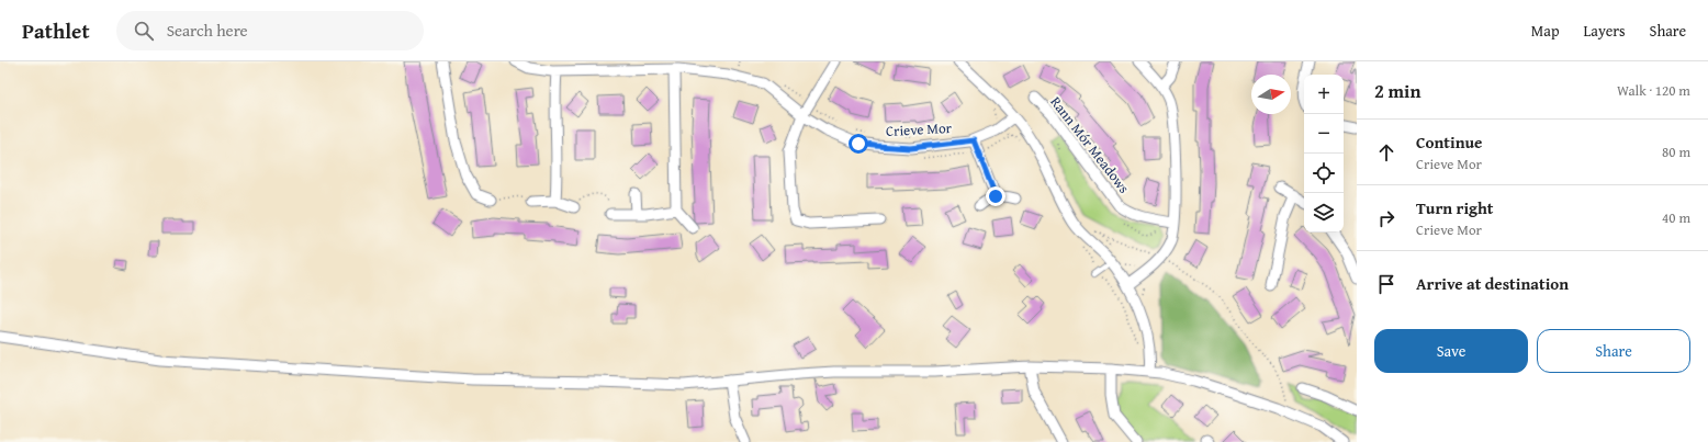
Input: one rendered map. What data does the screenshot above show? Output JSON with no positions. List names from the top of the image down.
{
  "streets": {
    "street": ["Crieve Mor", "Rann Mór Meadows"]
  },
  "north": "right",
  "page": {
    "header": "Pathlet",
    "search": "Search here",
    "nav": ["Map", "Layers", "Share"],
    "heading": ["2 min", "Walk · 120 m"],
    "map_buttons": ["+", "−"],
    "list": [
      ["Continue", "Crieve Mor", "80 m"],
      ["Turn right", "Crieve Mor", "40 m"],
      "Arrive at destination"
    ],
    "buttons": ["Save", "Share"]
  }
}
